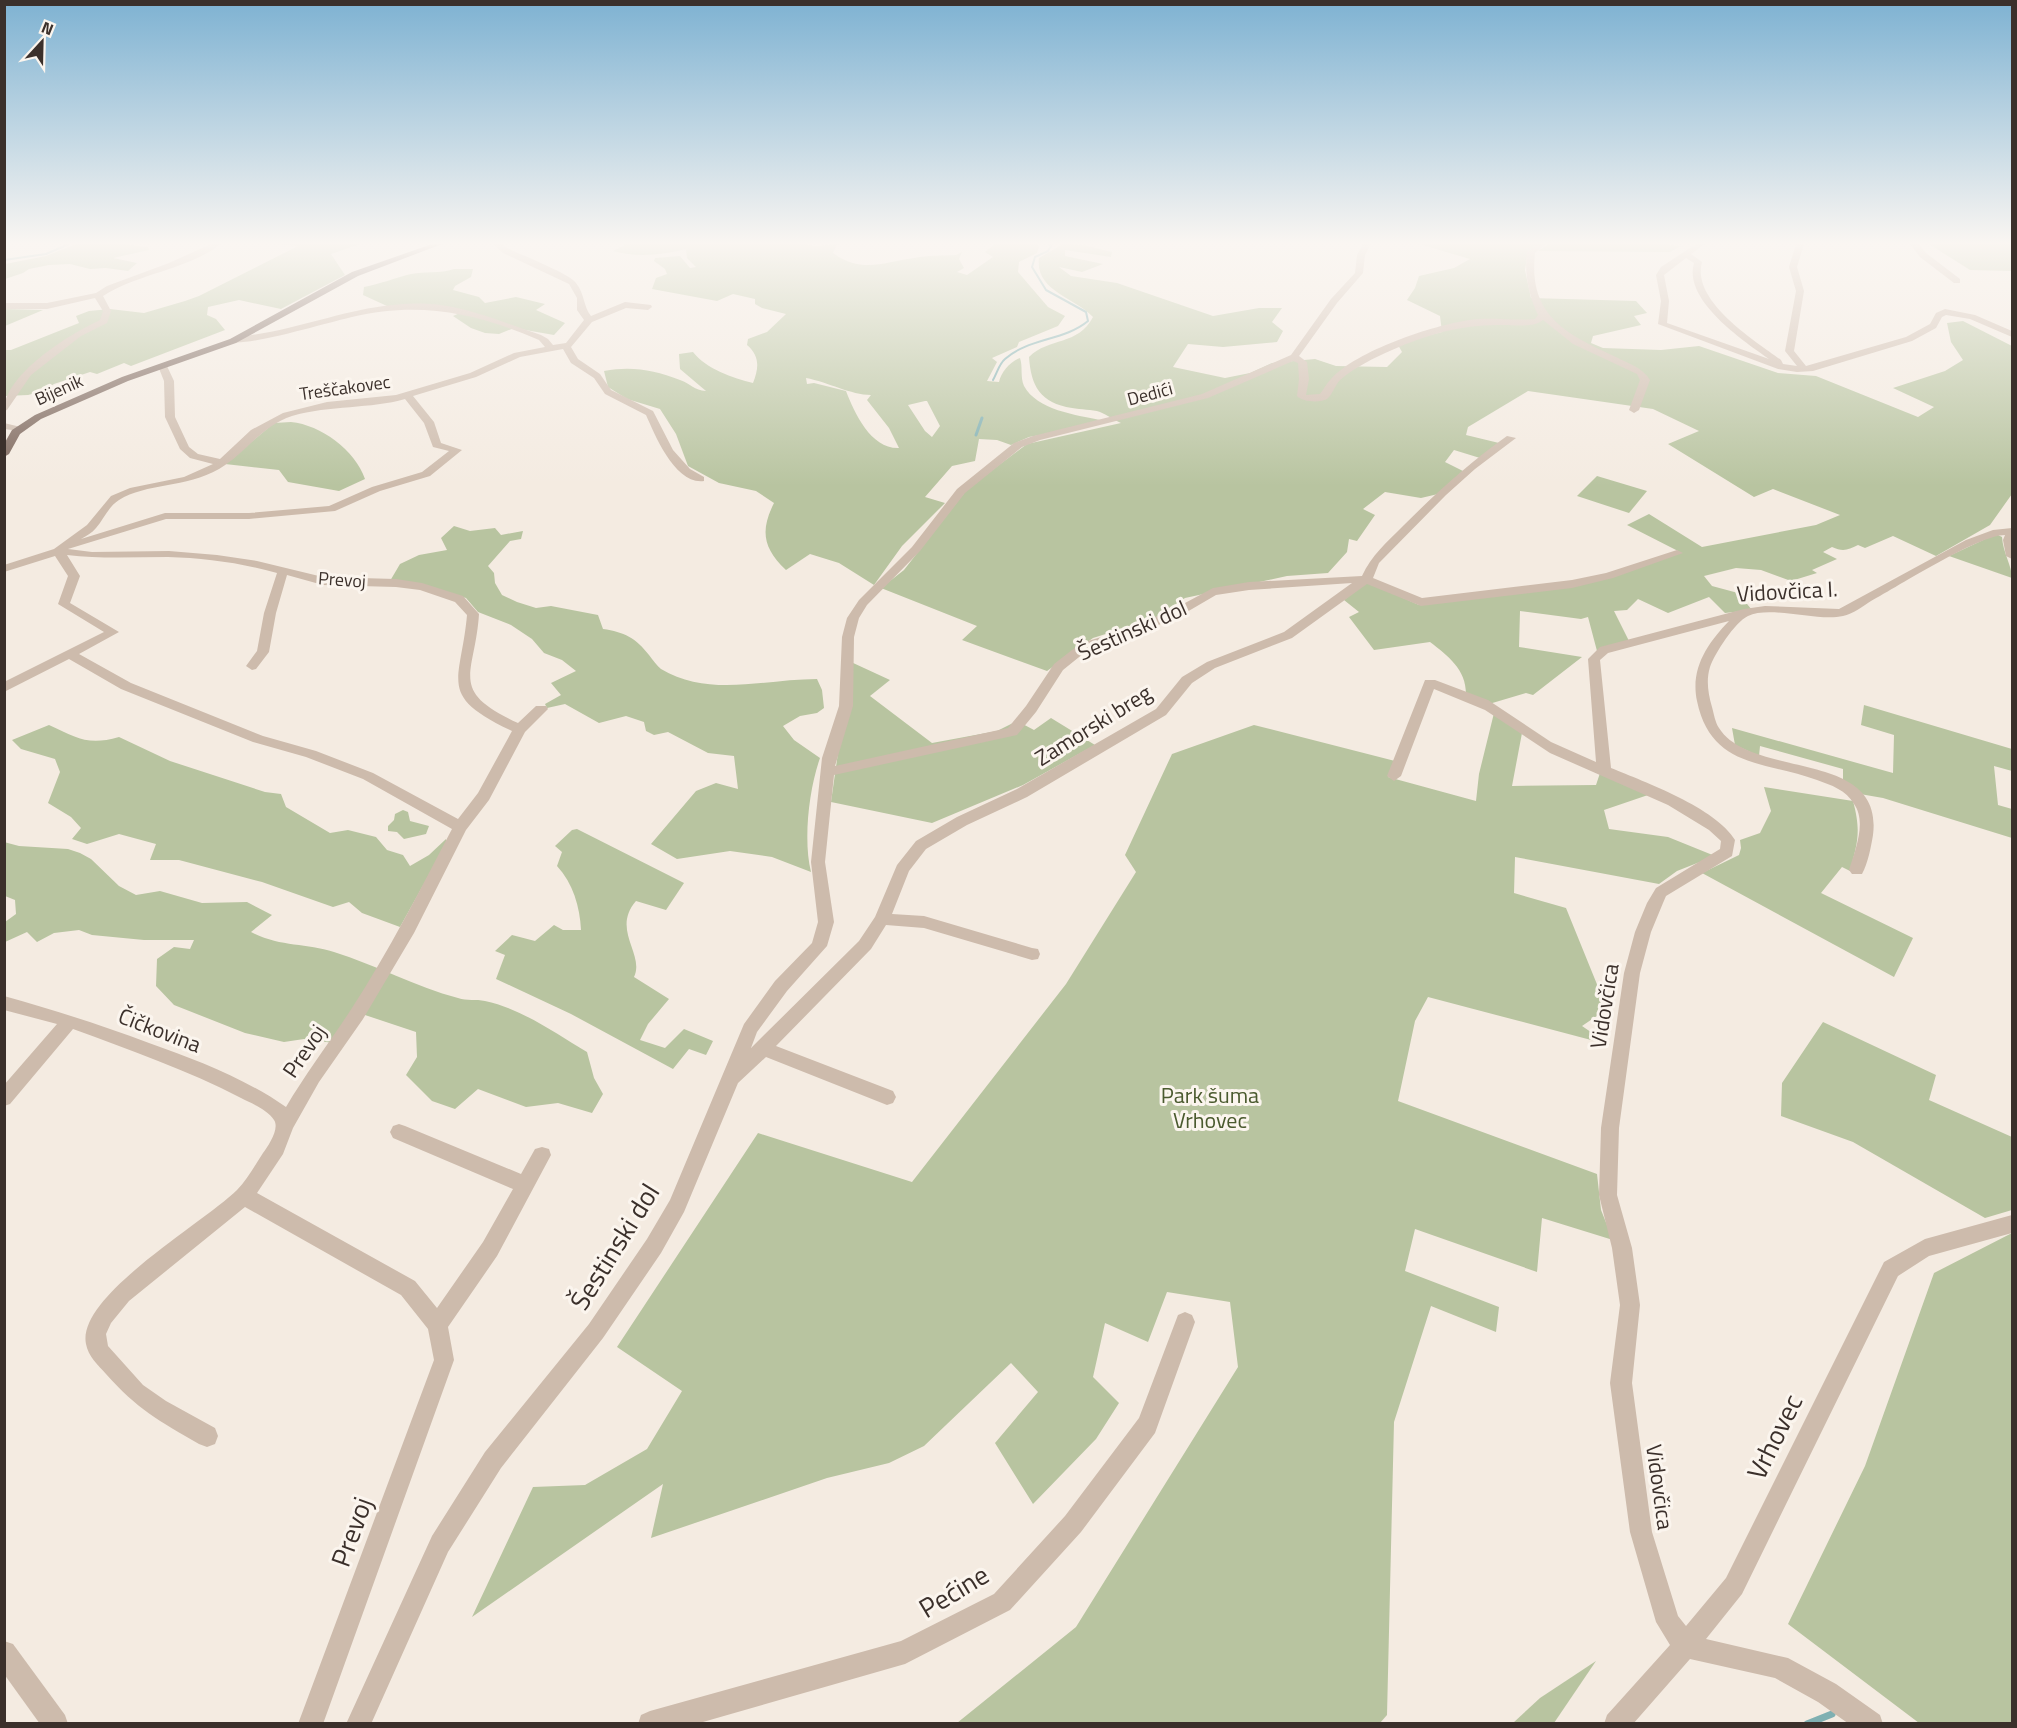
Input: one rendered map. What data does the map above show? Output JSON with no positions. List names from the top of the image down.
{
  "streets": {
    "main road": ["Bijenik"],
    "street": [
      "Treščakovec",
      "Dedići",
      "Prevoj",
      "Vidovčica I.",
      "Šestinski dol",
      "Zamorski breg",
      "Vidovčica",
      "Čičkovina",
      "Vrhovec",
      "Pećine"
    ]
  },
  "crossings": [
    ["Treščakovec", "Prevoj"],
    ["Dedići", "Šestinski dol"],
    ["Prevoj", "Čičkovina"],
    ["Vidovčica I.", "Vidovčica"],
    ["Šestinski dol", "Zamorski breg"],
    ["Vidovčica", "Vrhovec"]
  ],
  "parks": ["Park šuma Vrhovec"],
  "north": "top"
}
